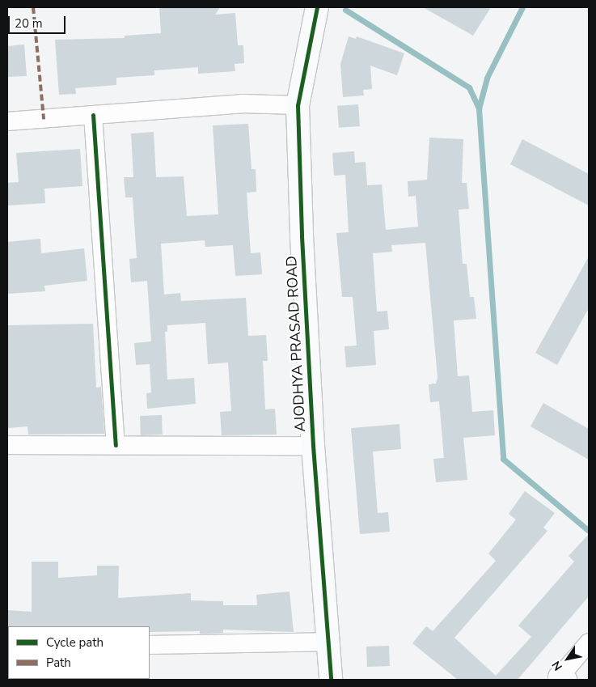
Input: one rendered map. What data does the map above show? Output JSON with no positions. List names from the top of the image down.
{
  "streets": {
    "street": ["AJODHYA PRASAD ROAD"]
  },
  "legend": ["Cycle path", "Path"],
  "scale_bar": "20 m",
  "north": "bottom left"
}
